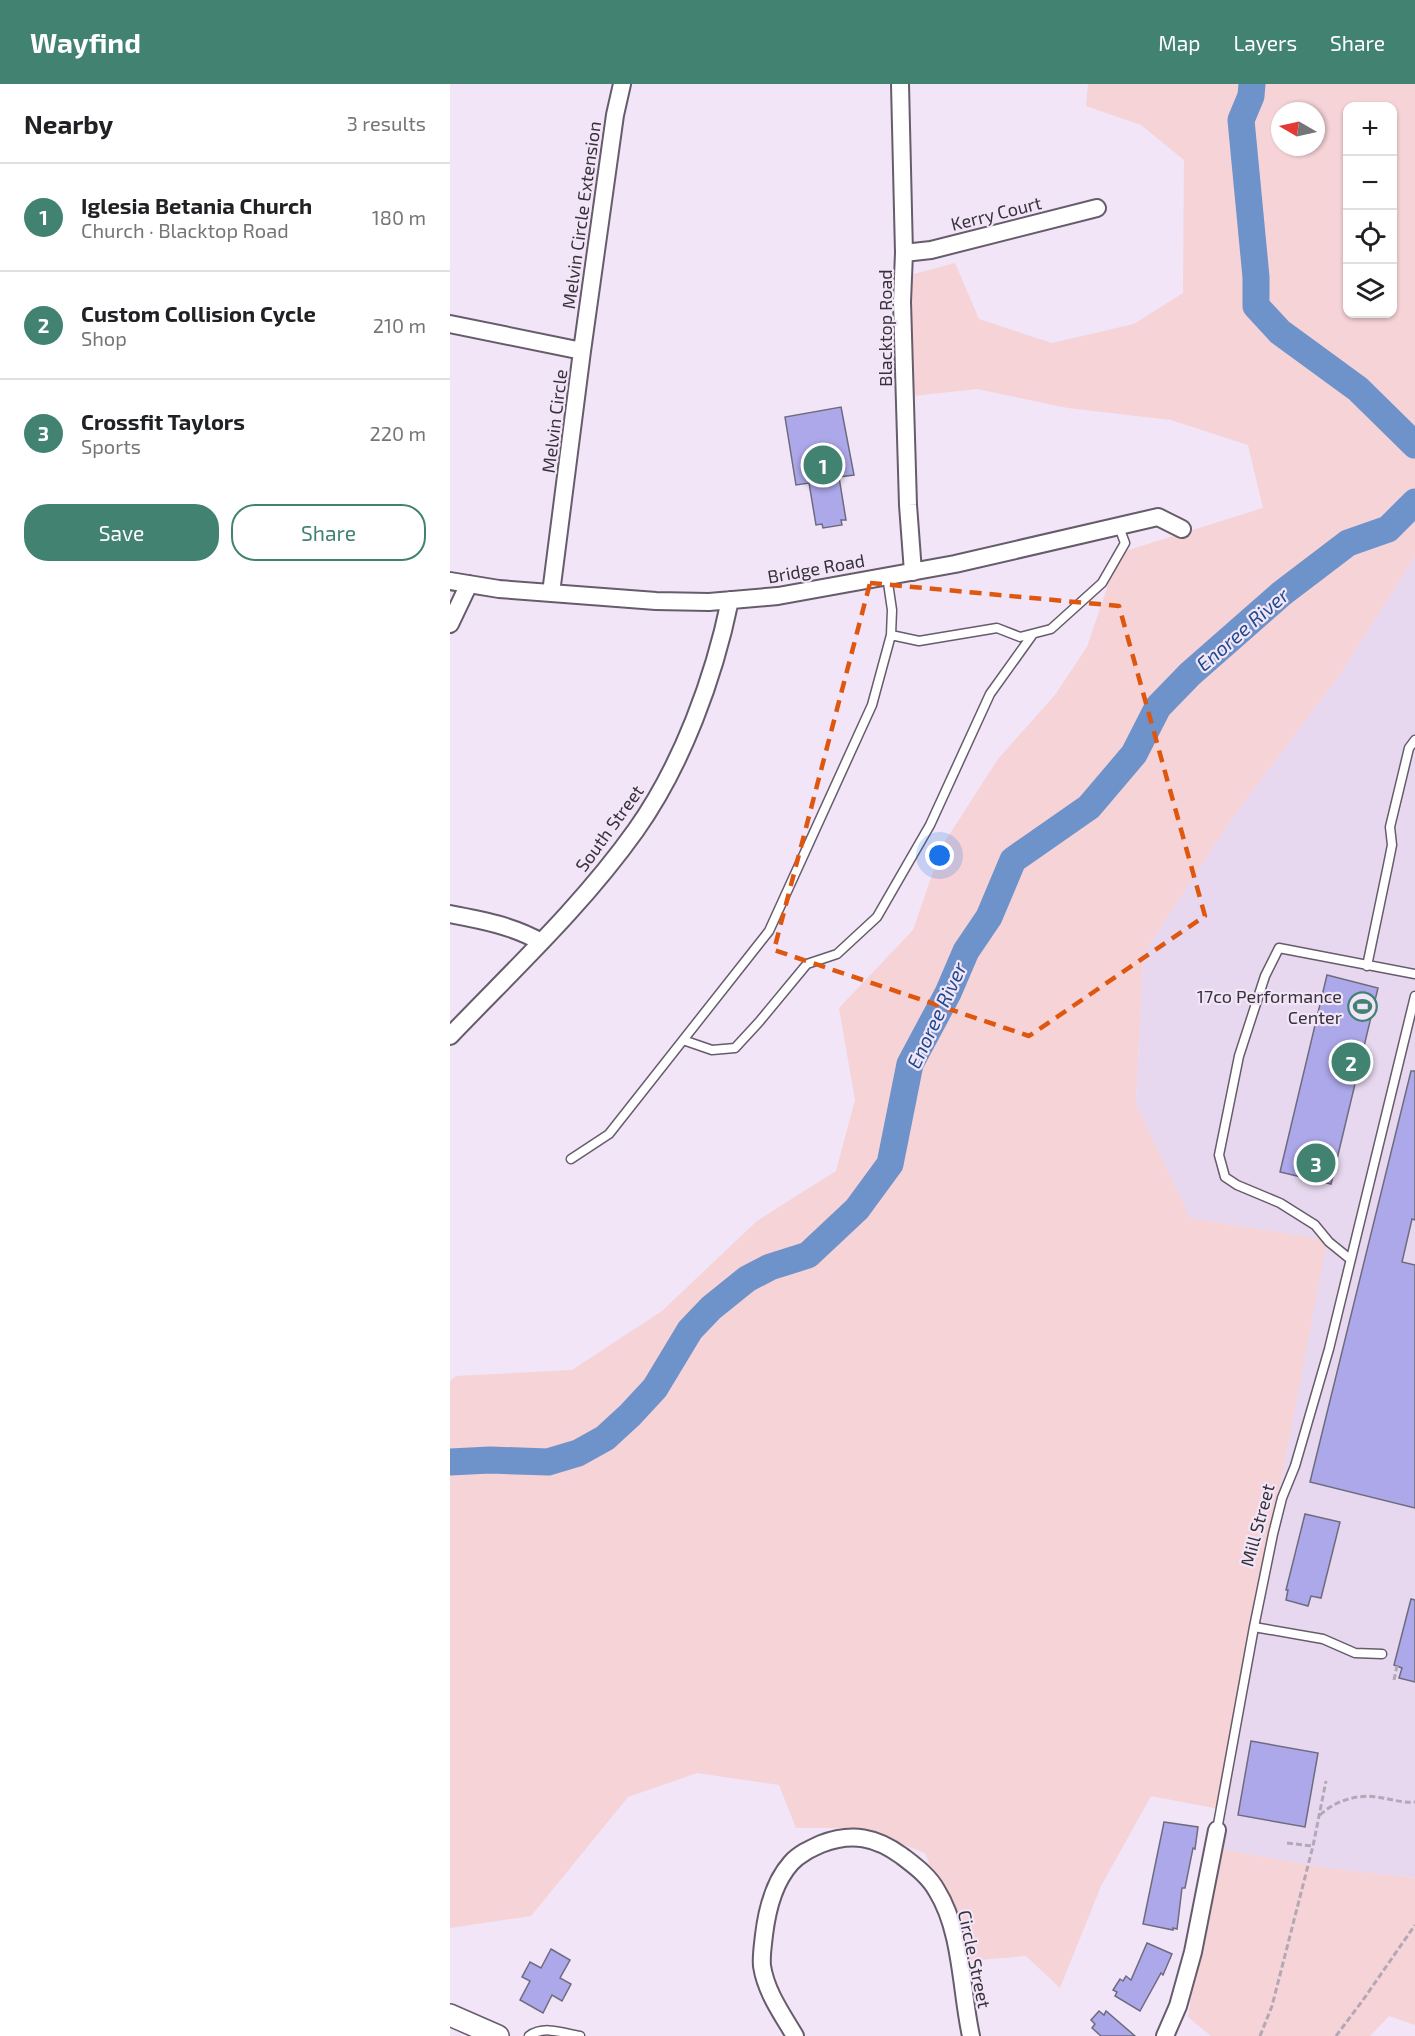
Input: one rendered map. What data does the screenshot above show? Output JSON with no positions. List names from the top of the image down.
{
  "streets": {
    "street": [
      "Kerry Court",
      "Melvin Circle Extension",
      "Blacktop Road",
      "Melvin Circle",
      "Bridge Road",
      "South Street",
      "Mill Street",
      "Circle Street"
    ]
  },
  "crossings": [
    ["Kerry Court", "Blacktop Road"],
    ["Melvin Circle Extension", "Melvin Circle"],
    ["Blacktop Road", "Bridge Road"],
    ["Melvin Circle", "Bridge Road"],
    ["Bridge Road", "South Street"]
  ],
  "water": ["Enoree River"],
  "places": {
    "sports": ["17co Performance Center"]
  },
  "north": "left",
  "page": {
    "header": "Wayfind",
    "nav": ["Map", "Layers", "Share"],
    "heading": ["Nearby", "3 results"],
    "map_buttons": ["+", "−"],
    "list": [
      {
        "mark": "1",
        "name": "Iglesia Betania Church",
        "note": "Church · Blacktop Road",
        "value": "180 m"
      },
      {
        "mark": "2",
        "name": "Custom Collision Cycle",
        "note": "Shop",
        "value": "210 m"
      },
      {
        "mark": "3",
        "name": "Crossfit Taylors",
        "note": "Sports",
        "value": "220 m"
      }
    ],
    "pins": ["1", "2", "3"],
    "buttons": ["Save", "Share"]
  }
}
